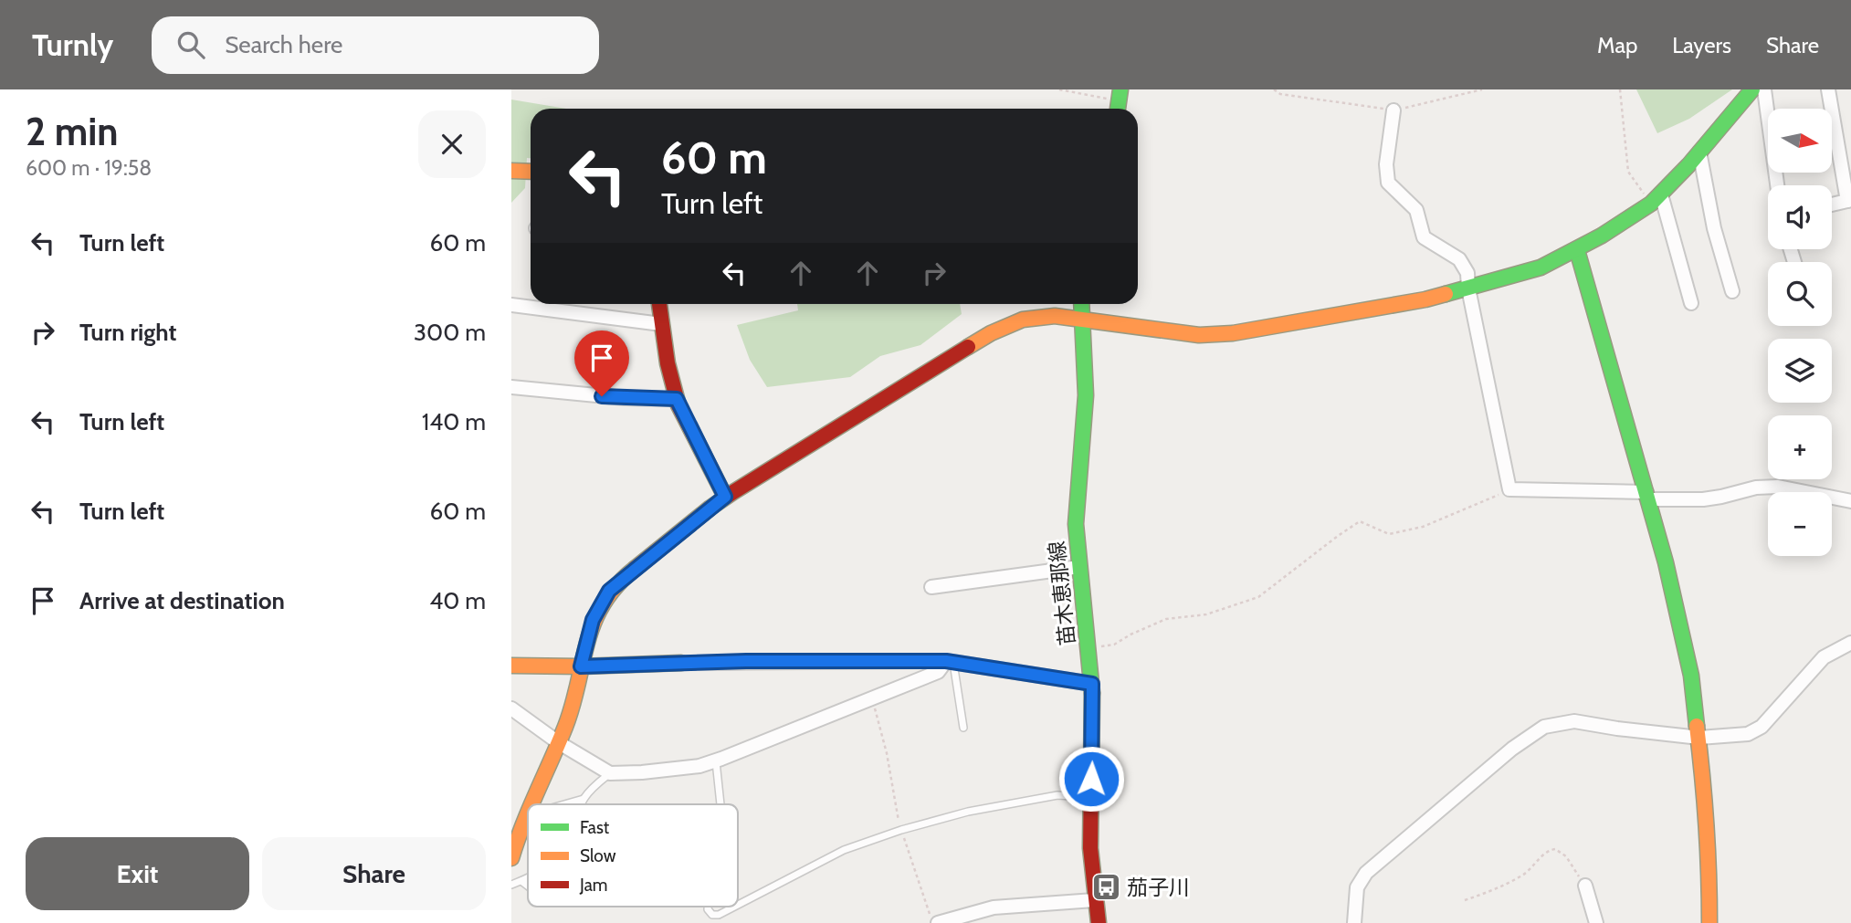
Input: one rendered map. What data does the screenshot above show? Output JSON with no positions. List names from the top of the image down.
{
  "streets": {
    "street": ["苗木恵那線"]
  },
  "places": {
    "bus stop": ["茄子川"]
  },
  "legend": ["Fast", "Slow", "Jam"],
  "north": "right",
  "page": {
    "header": "Turnly",
    "search": "Search here",
    "nav": ["Map", "Layers", "Share"],
    "heading": ["2 min", "600 m · 19:58"],
    "map_buttons": ["+", "−"],
    "turn": ["60 m", "Turn left"],
    "list": [
      {
        "name": "Turn left",
        "value": "60 m"
      },
      {
        "name": "Turn right",
        "value": "300 m"
      },
      {
        "name": "Turn left",
        "value": "140 m"
      },
      {
        "name": "Turn left",
        "value": "60 m"
      },
      {
        "name": "Arrive at destination",
        "value": "40 m"
      }
    ],
    "buttons": ["Exit", "Share"]
  }
}
